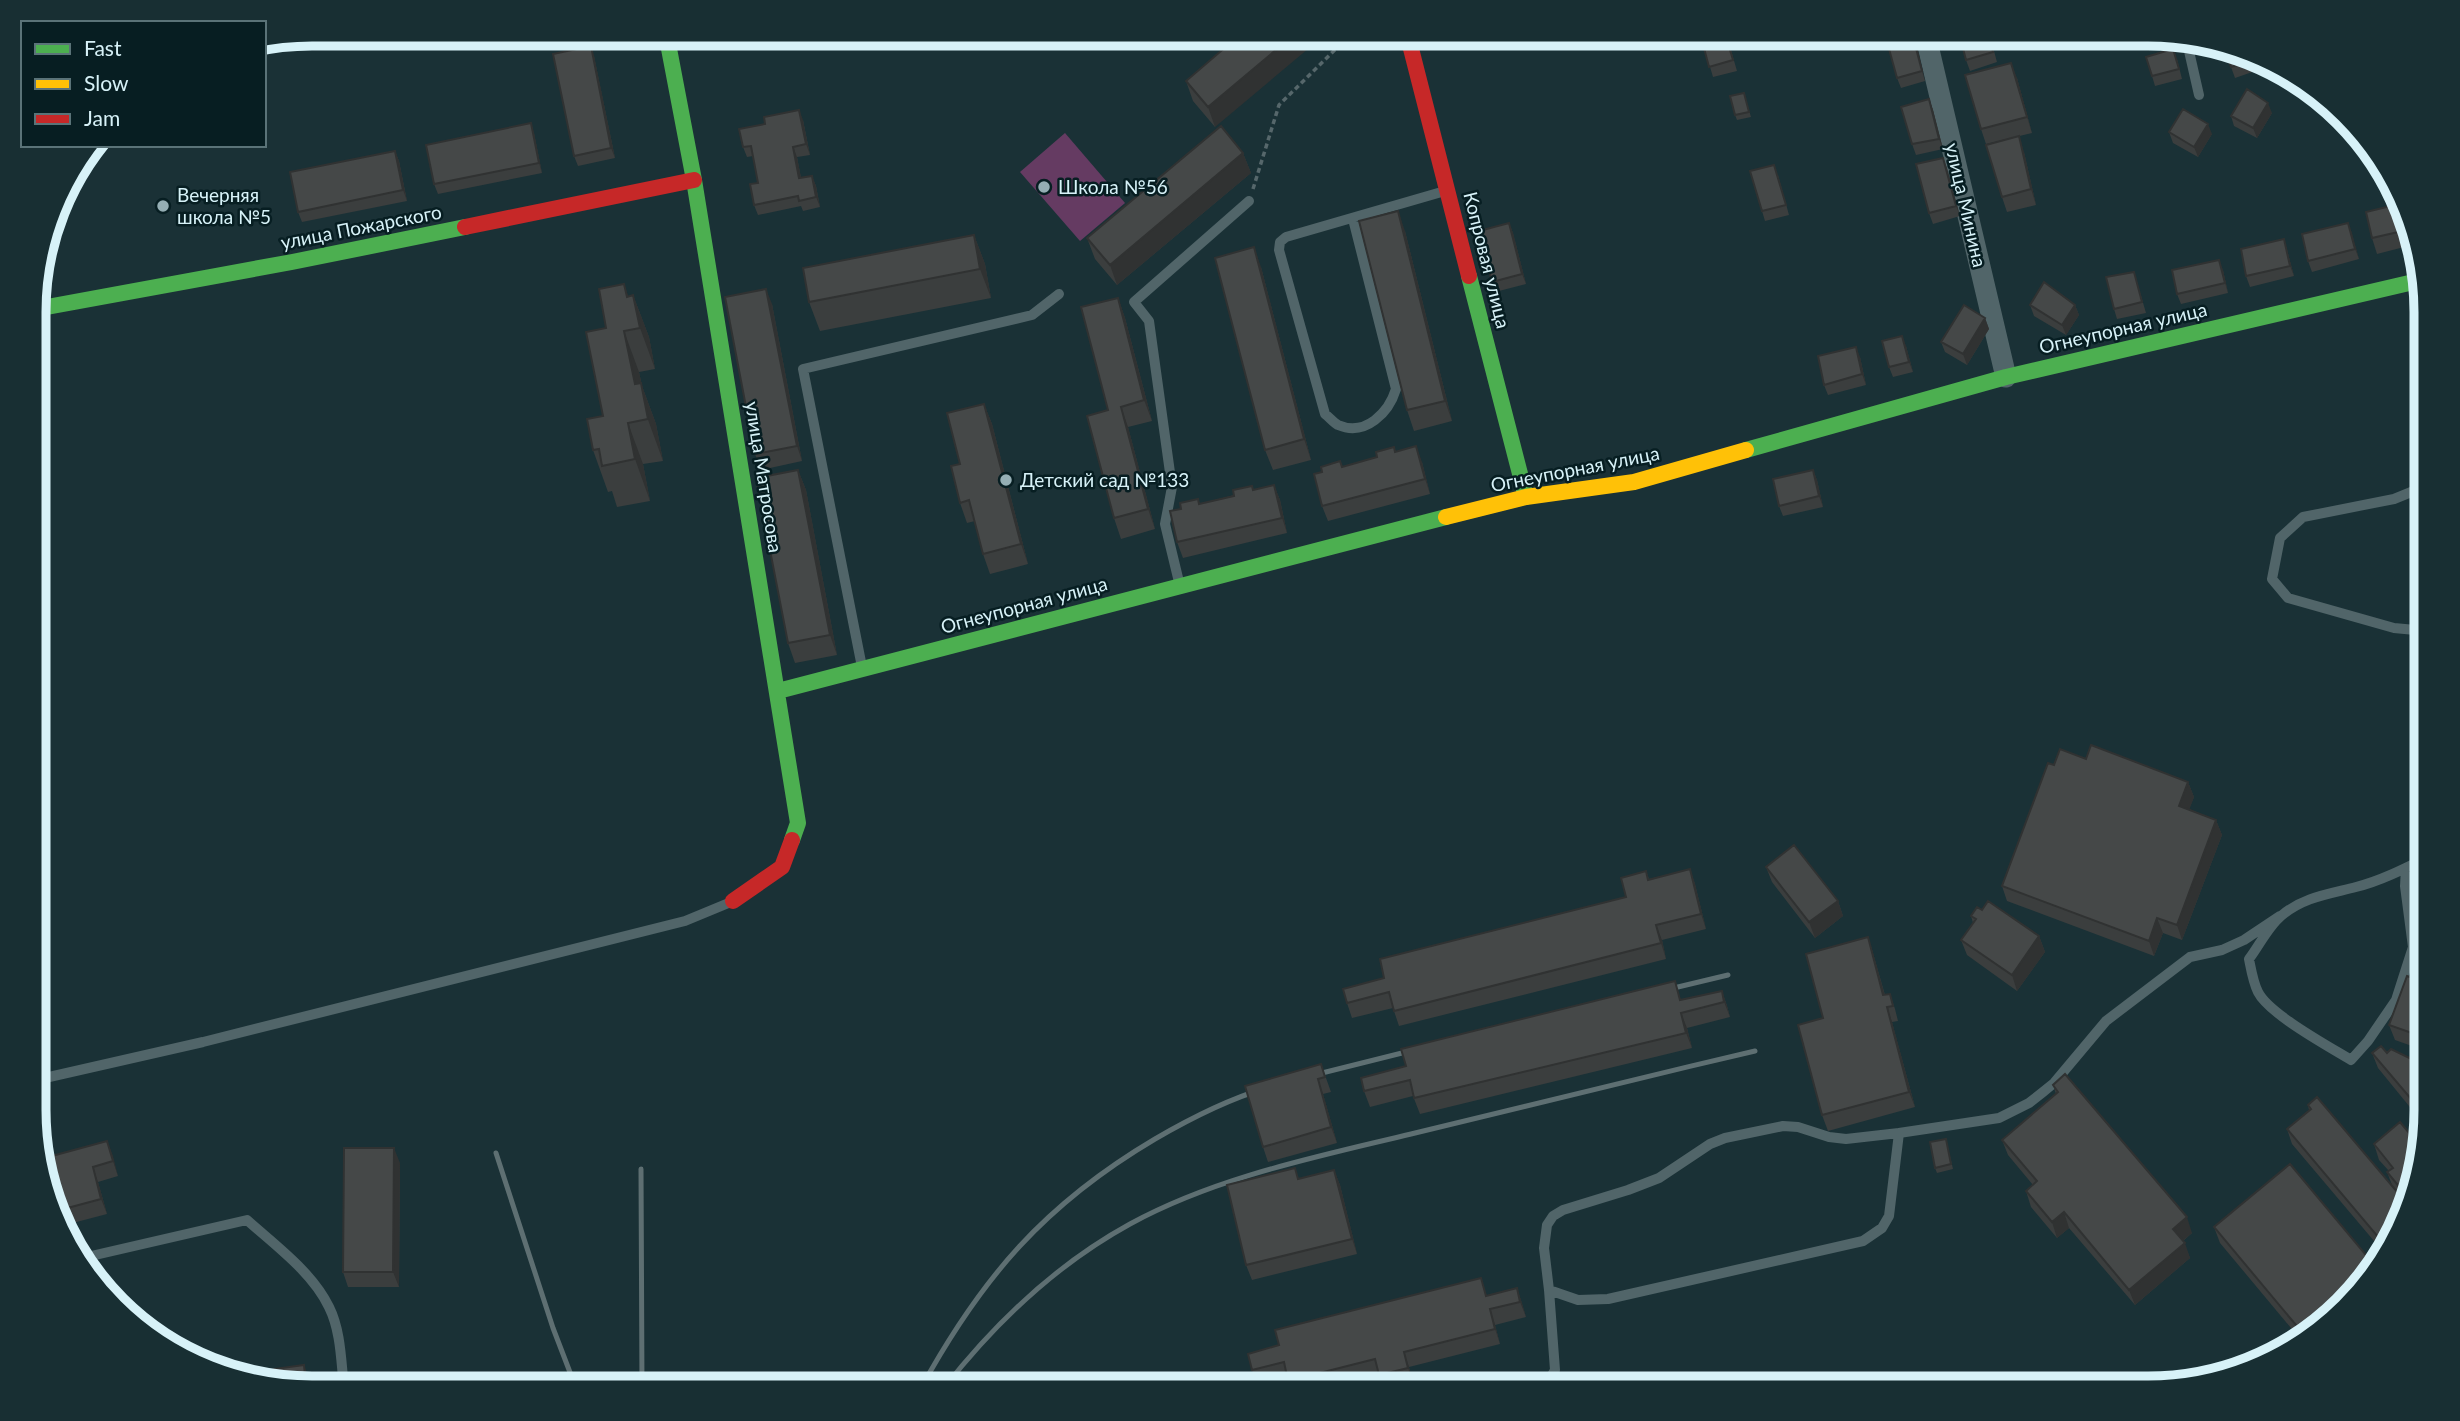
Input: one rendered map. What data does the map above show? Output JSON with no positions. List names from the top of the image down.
{
  "streets": {
    "street": [
      "улица Минина",
      "улица Пожарского",
      "Копровая улица",
      "Огнеупорная улица",
      "улица Матросова"
    ]
  },
  "crossings": [
    ["улица Минина", "Огнеупорная улица"],
    ["улица Пожарского", "улица Матросова"],
    ["Копровая улица", "Огнеупорная улица"],
    ["Огнеупорная улица", "улица Матросова"]
  ],
  "places": ["Школа №56", "Вечерняя школа №5", "Детский сад №133"],
  "legend": ["Fast", "Slow", "Jam"]
}
